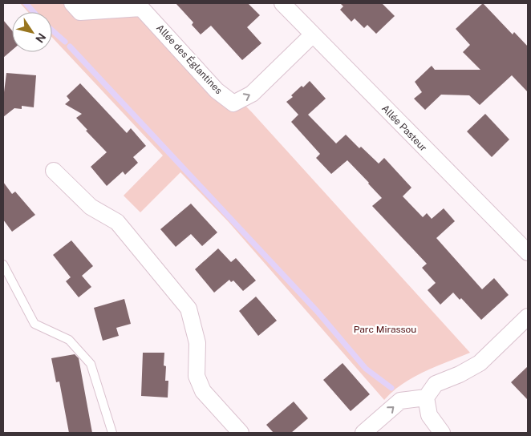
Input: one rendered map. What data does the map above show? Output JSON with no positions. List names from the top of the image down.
{
  "streets": {
    "street": ["Allée des Églantines", "Allée Pasteur"]
  },
  "crossings": [
    ["Allée des Églantines", "Allée Pasteur"]
  ],
  "parks": ["Parc Mirassou"],
  "north": "bottom right"
}
